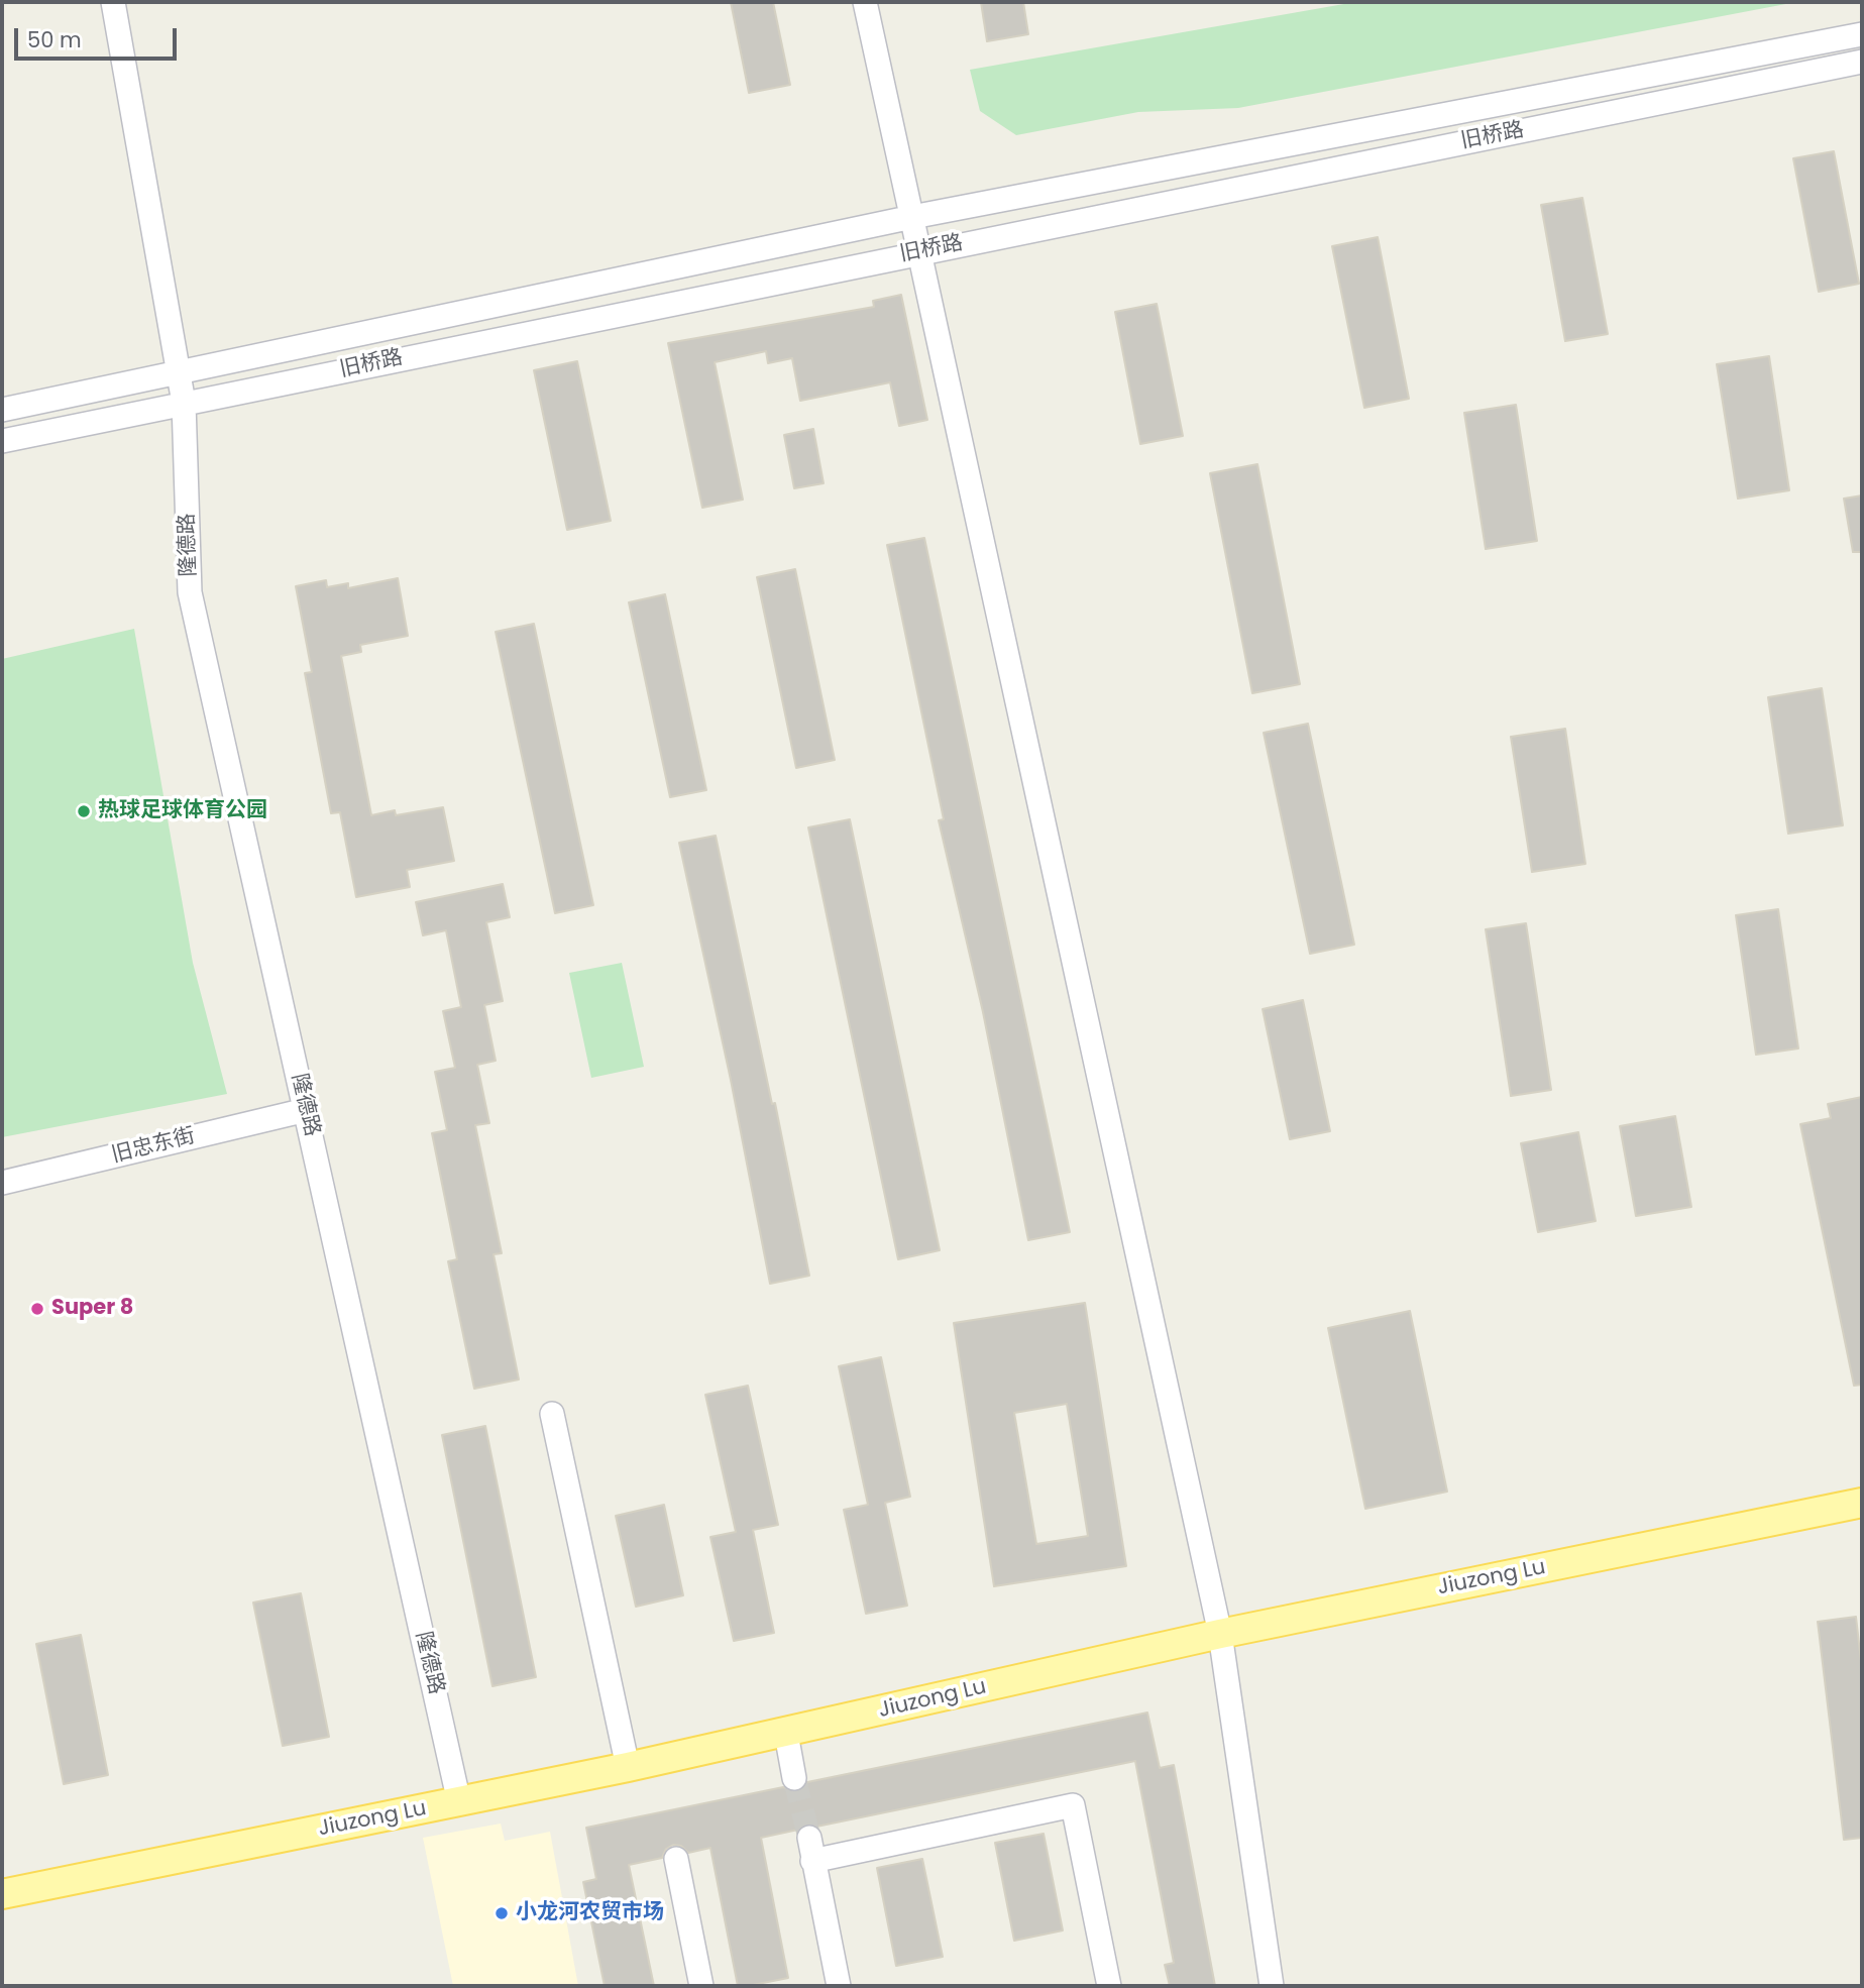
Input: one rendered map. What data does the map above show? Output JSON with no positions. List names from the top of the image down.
{
  "streets": {
    "main road": ["Jiuzong Lu"],
    "street": ["旧桥路", "隆德路", "旧忠东街"]
  },
  "crossings": [
    ["旧桥路", "隆德路"],
    ["隆德路", "旧忠东街"],
    ["隆德路", "Jiuzong Lu"]
  ],
  "places": ["热球足球体育公园", "Super 8", "小龙河农贸市场"],
  "scale_bar": "50 m"
}
